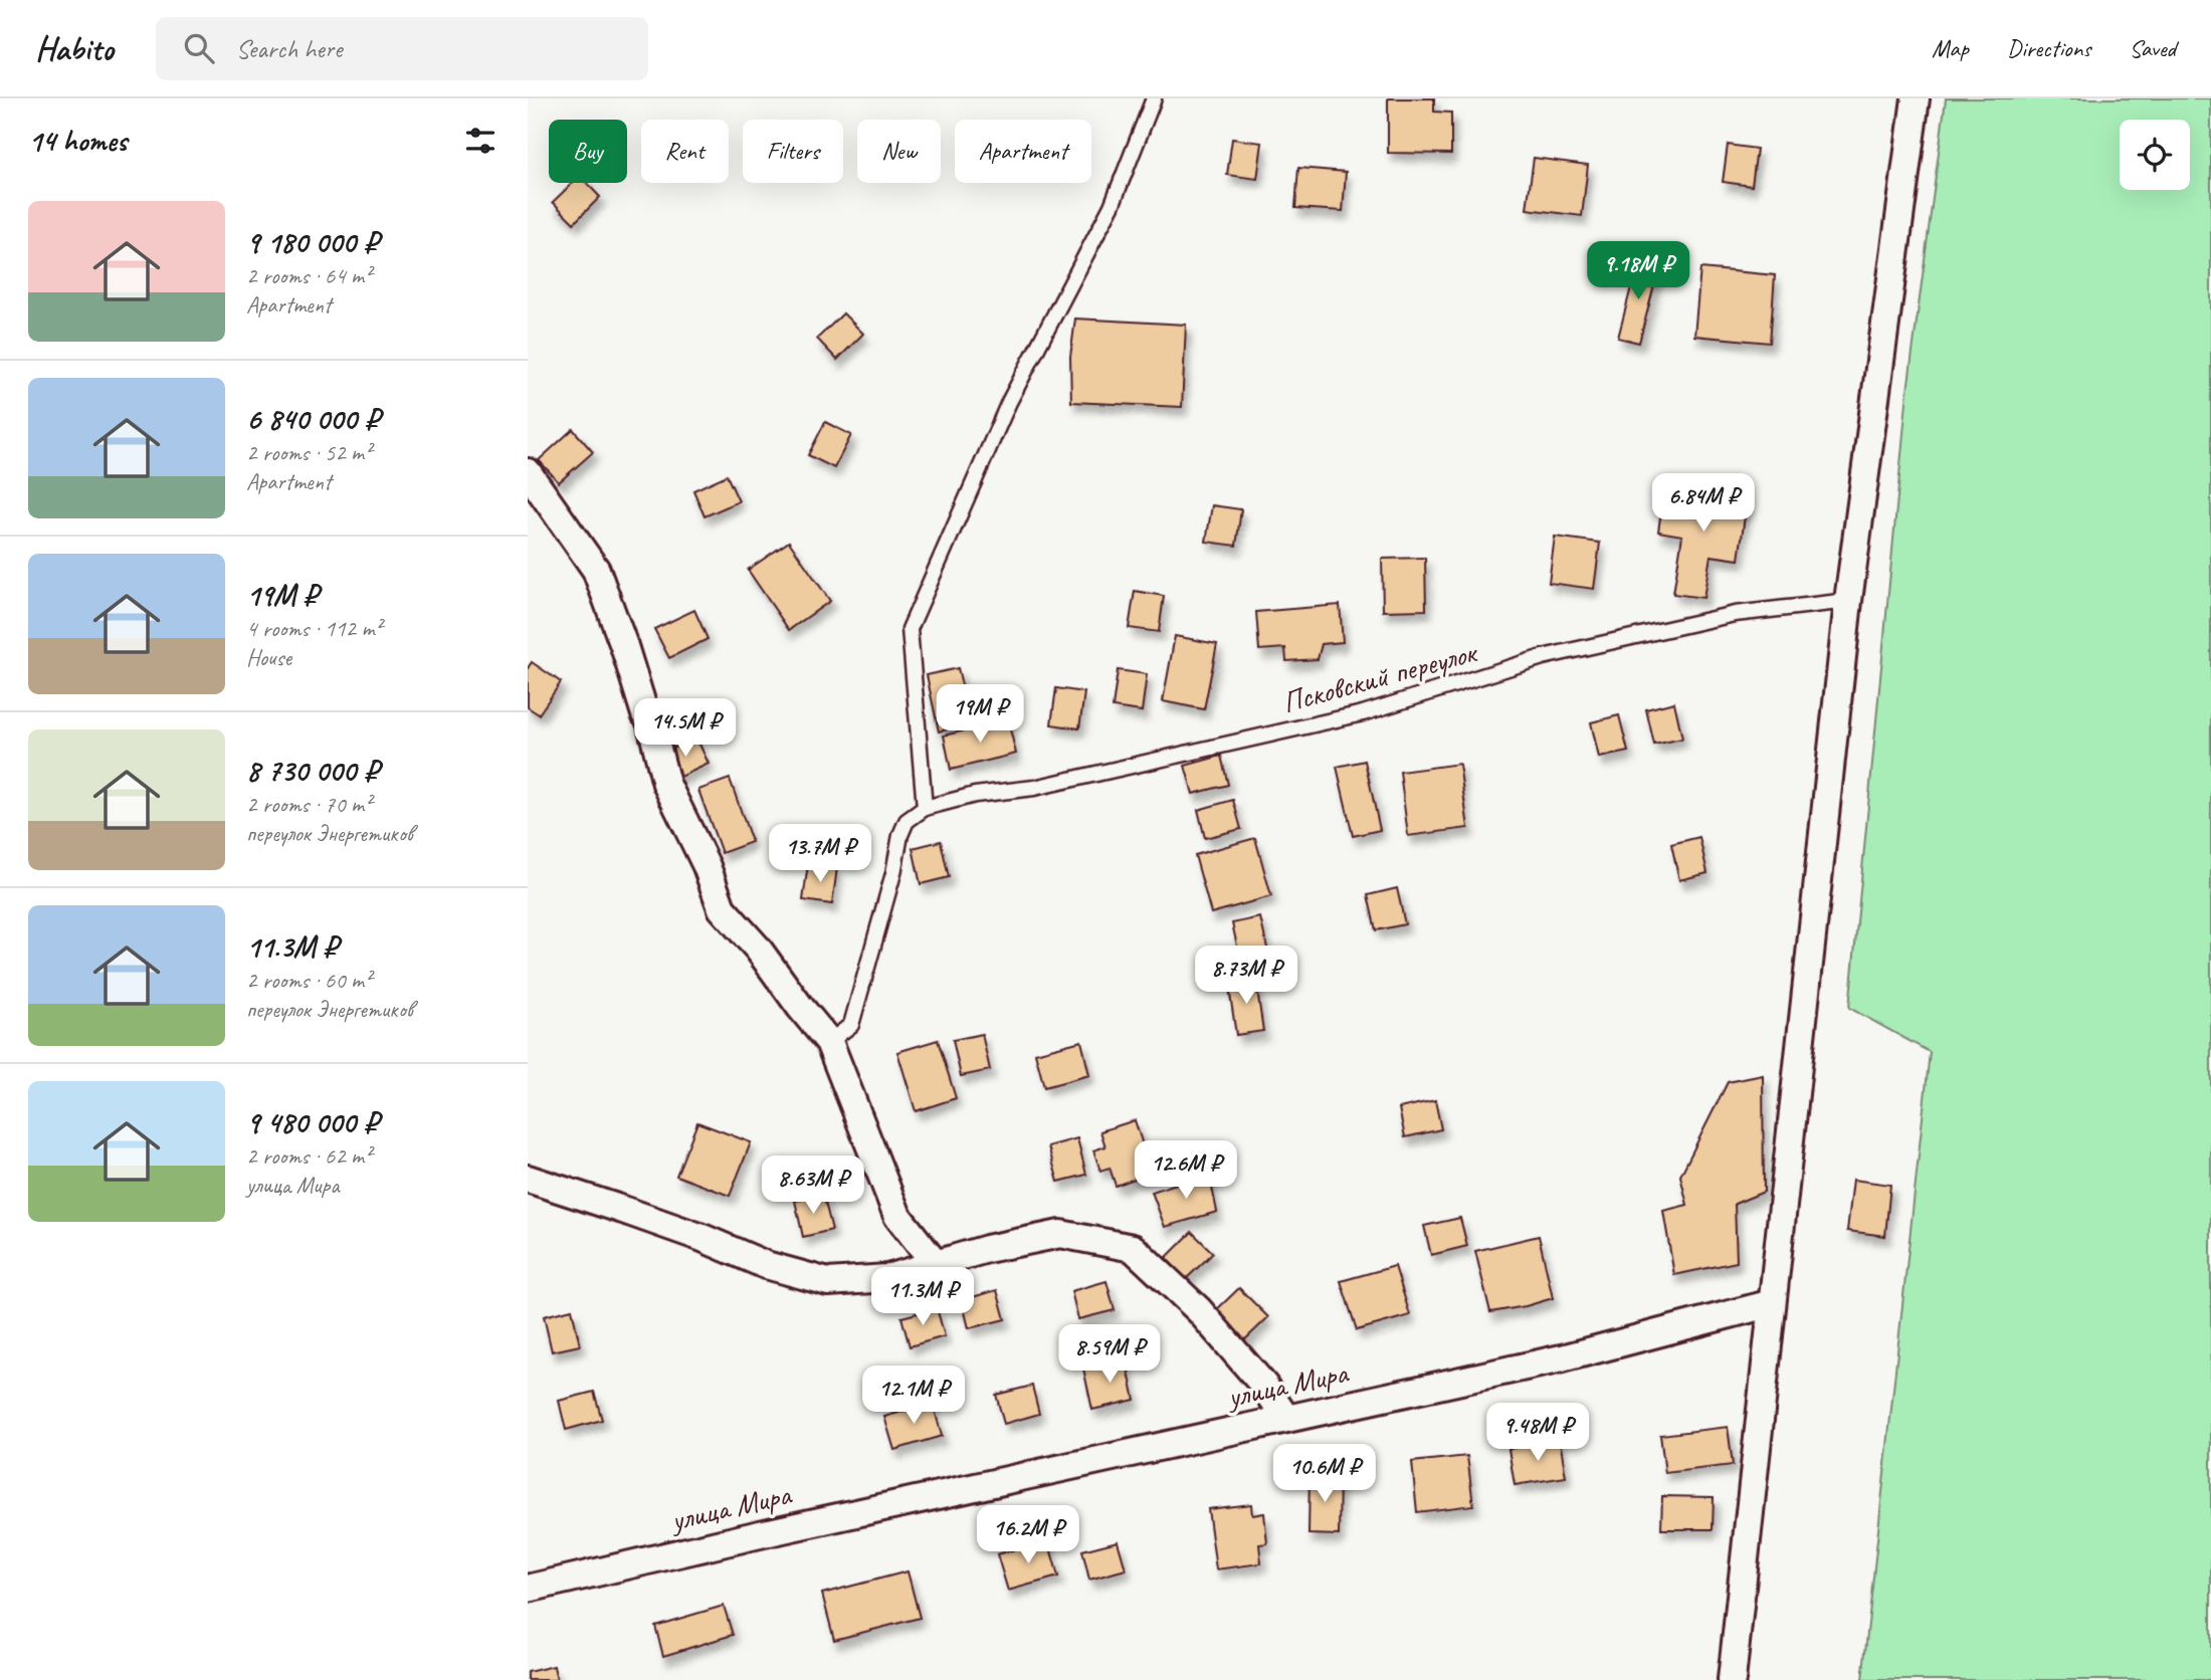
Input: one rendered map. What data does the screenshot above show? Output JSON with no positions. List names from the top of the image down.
{
  "streets": {
    "street": ["улица Мира"],
    "lane": ["Псковский переулок"]
  },
  "page": {
    "header": "Habito",
    "search": "Search here",
    "nav": ["Map", "Directions", "Saved"],
    "heading": "14 homes",
    "chip": [
      "Buy",
      "Rent",
      "Filters",
      "New",
      "Apartment"
    ],
    "list": [
      {
        "name": "9 180 000 ₽",
        "note": "2 rooms · 64 m² · Apartment"
      },
      {
        "name": "6 840 000 ₽",
        "note": "2 rooms · 52 m² · Apartment"
      },
      {
        "name": "19M ₽",
        "note": "4 rooms · 112 m² · House"
      },
      {
        "name": "8 730 000 ₽",
        "note": "2 rooms · 70 m² · переулок Энергетиков"
      },
      {
        "name": "11.3M ₽",
        "note": "2 rooms · 60 m² · переулок Энергетиков"
      },
      {
        "name": "9 480 000 ₽",
        "note": "2 rooms · 62 m² · улица Мира"
      }
    ],
    "price": [
      "9.18M ₽",
      "6.84M ₽",
      "19M ₽",
      "14.5M ₽",
      "13.7M ₽",
      "8.73M ₽",
      "12.6M ₽",
      "8.63M ₽",
      "11.3M ₽",
      "8.59M ₽",
      "12.1M ₽",
      "9.48M ₽",
      "10.6M ₽",
      "16.2M ₽"
    ]
  }
}
